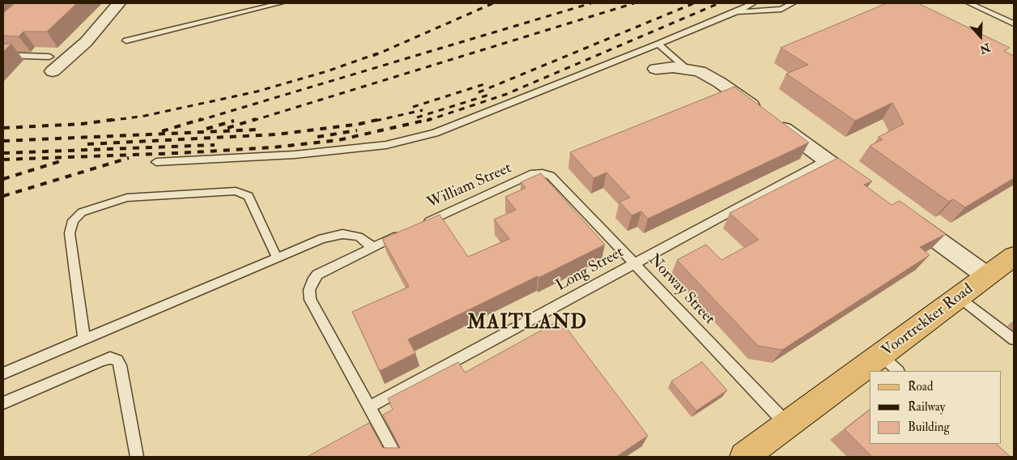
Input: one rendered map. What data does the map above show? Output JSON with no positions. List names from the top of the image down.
{
  "streets": {
    "main road": ["Voortrekker Road"],
    "lane": ["William Street", "Long Street", "Norway Street"]
  },
  "crossings": [
    ["William Street", "Long Street"],
    ["William Street", "Norway Street"],
    ["Long Street", "Norway Street"],
    ["Norway Street", "Voortrekker Road"]
  ],
  "districts": ["MAITLAND"],
  "legend": ["Road", "Railway", "Building"],
  "north": "bottom"
}
